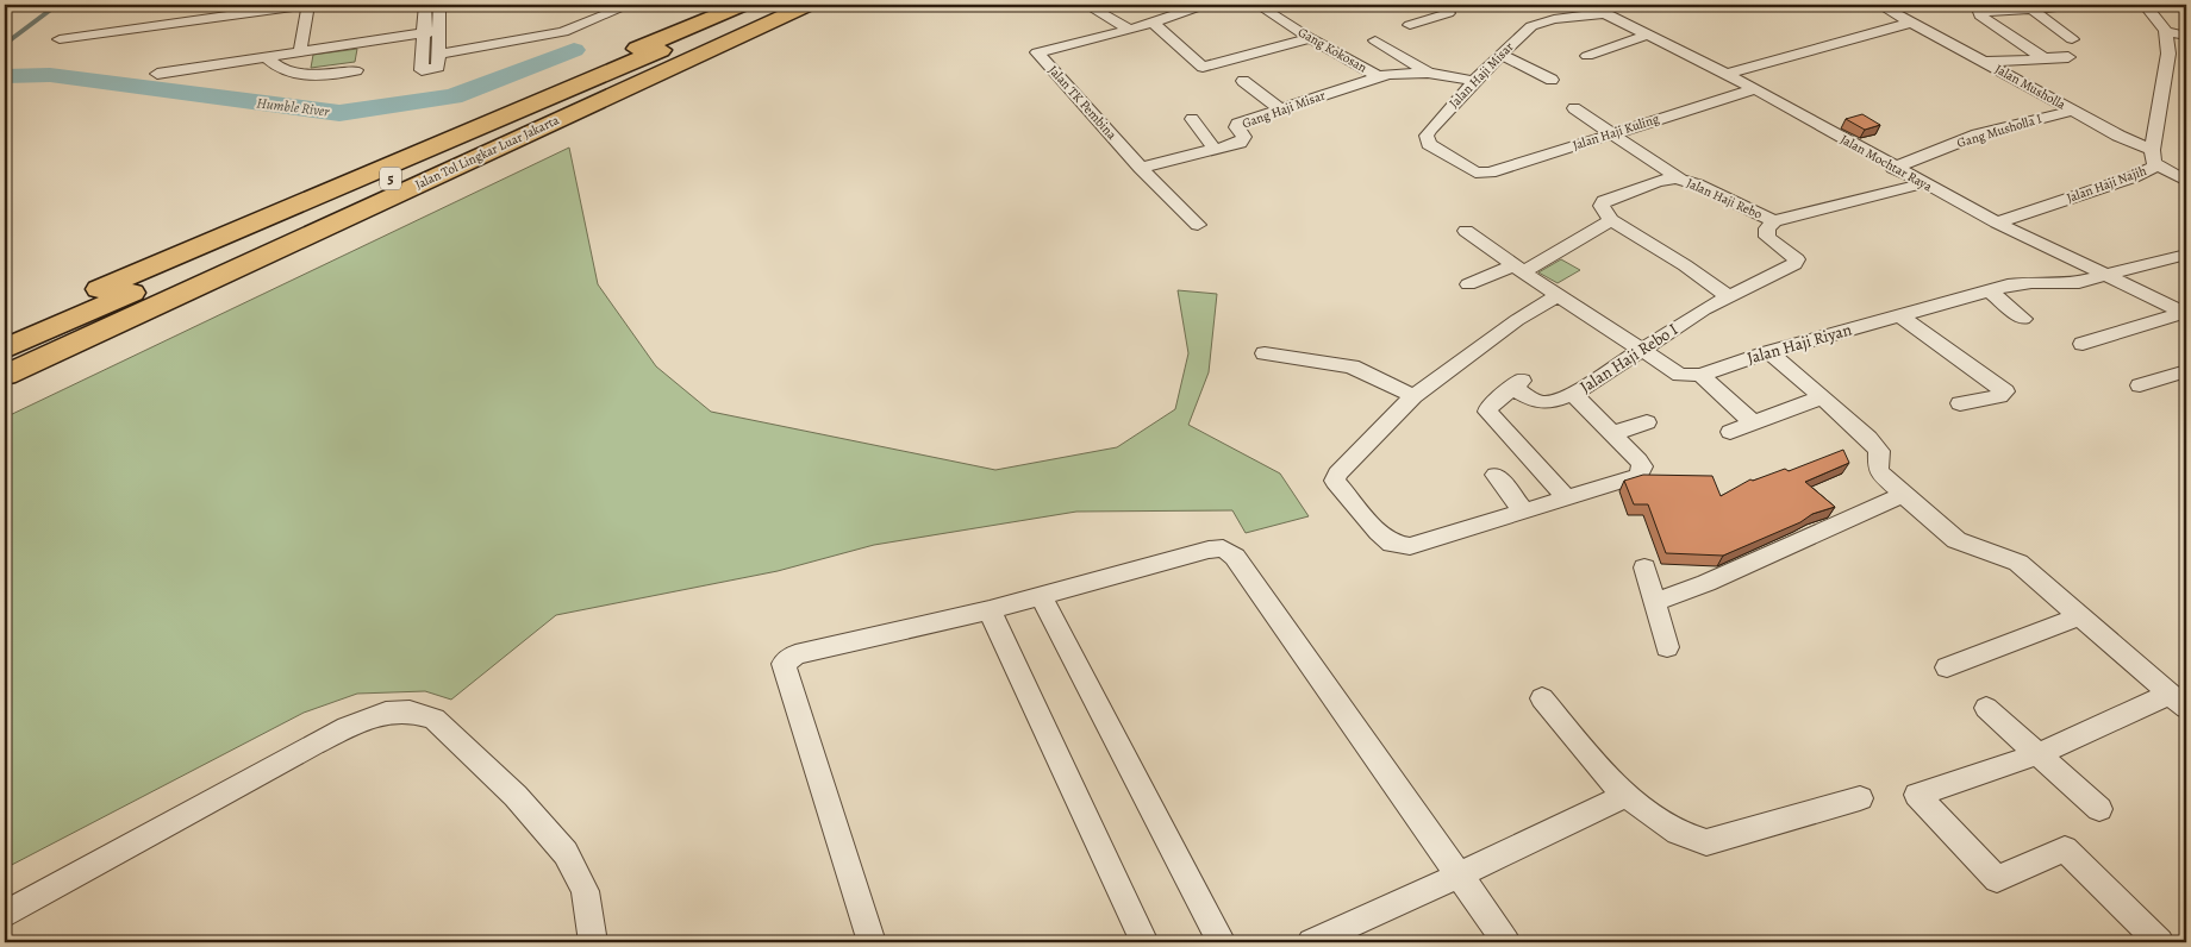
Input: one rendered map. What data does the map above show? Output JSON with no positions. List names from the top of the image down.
{
  "streets": {
    "highway": ["Jalan Tol Lingkar Luar Jakarta", "5"],
    "street": [
      "Gang Kokosan",
      "Jalan Haji Misar",
      "Jalan Musholla",
      "Jalan TK Pembina",
      "Gang Haji Misar",
      "Gang Musholla I",
      "Jalan Haji Kuling",
      "Jalan Mochtar Raya",
      "Jalan Haji Najih",
      "Jalan Haji Rebo",
      "Jalan Haji Riyan",
      "Jalan Haji Rebo I"
    ]
  },
  "crossings": [
    ["Gang Kokosan", "Gang Haji Misar"],
    ["Jalan Haji Misar", "Jalan Haji Kuling"],
    ["Jalan Haji Misar", "Jalan Mochtar Raya"],
    ["Jalan Musholla", "Gang Musholla I"],
    ["Jalan Musholla", "Jalan Haji Najih"],
    ["Jalan TK Pembina", "Gang Haji Misar"],
    ["Gang Musholla I", "Jalan Mochtar Raya"],
    ["Jalan Haji Kuling", "Jalan Mochtar Raya"],
    ["Jalan Mochtar Raya", "Jalan Haji Najih"],
    ["Jalan Mochtar Raya", "Jalan Haji Rebo"],
    ["Jalan Mochtar Raya", "Jalan Haji Riyan"],
    ["Jalan Haji Rebo", "Jalan Haji Rebo I"],
    ["Jalan Haji Riyan", "Jalan Haji Rebo I"]
  ],
  "water": ["Humble River"]
}
